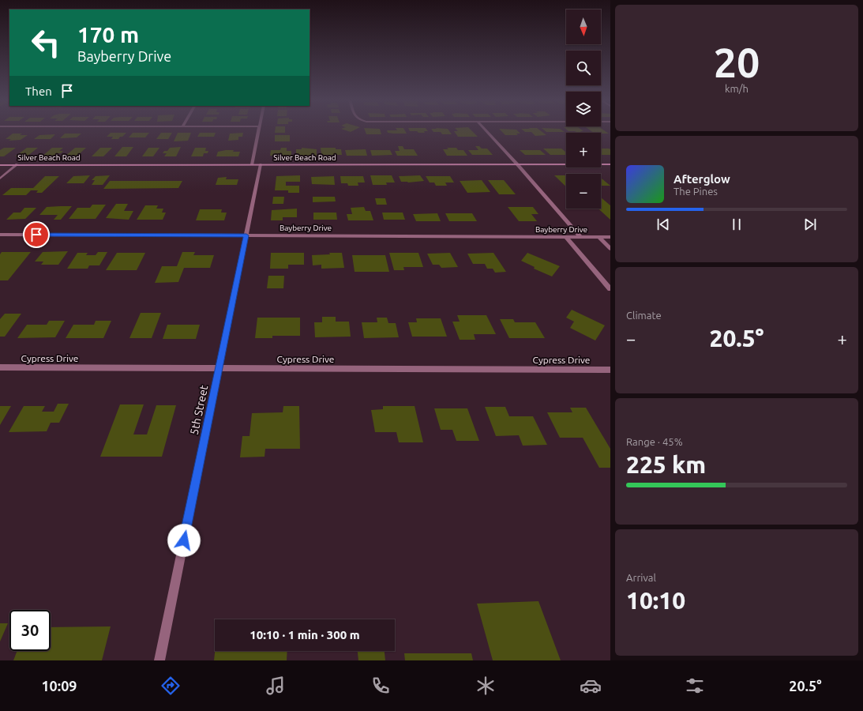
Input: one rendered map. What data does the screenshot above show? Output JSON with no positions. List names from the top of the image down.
{
  "streets": {
    "street": [
      "Silver Beach Road",
      "Bayberry Drive",
      "Cypress Drive",
      "5th Street"
    ]
  },
  "crossings": [
    ["Silver Beach Road", "5th Street"],
    ["Bayberry Drive", "5th Street"],
    ["Cypress Drive", "5th Street"]
  ],
  "north": "bottom",
  "page": {
    "tile": [
      ["20", "km/h"],
      "Climate",
      ["Range · 45%", "225 km"],
      ["Arrival", "10:10"]
    ],
    "map_buttons": ["+", "−"],
    "turn": ["170 m", "Bayberry Drive"],
    "then": "Then",
    "song": ["Afterglow", "The Pines"],
    "heat": ["−", "20.5°", "+"],
    "limit": "30",
    "trip": "10:10 · 1 min · 300 m",
    "tabs": ["10:09", "20.5°"]
  }
}
